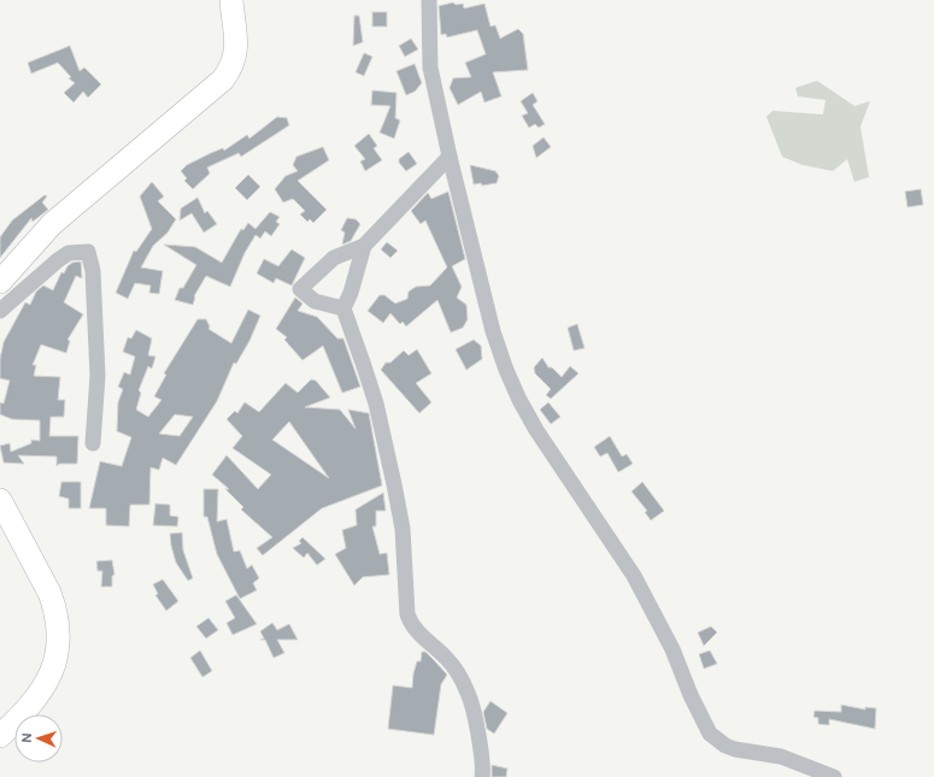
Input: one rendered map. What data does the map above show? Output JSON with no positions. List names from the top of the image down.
{
  "north": "left"
}
